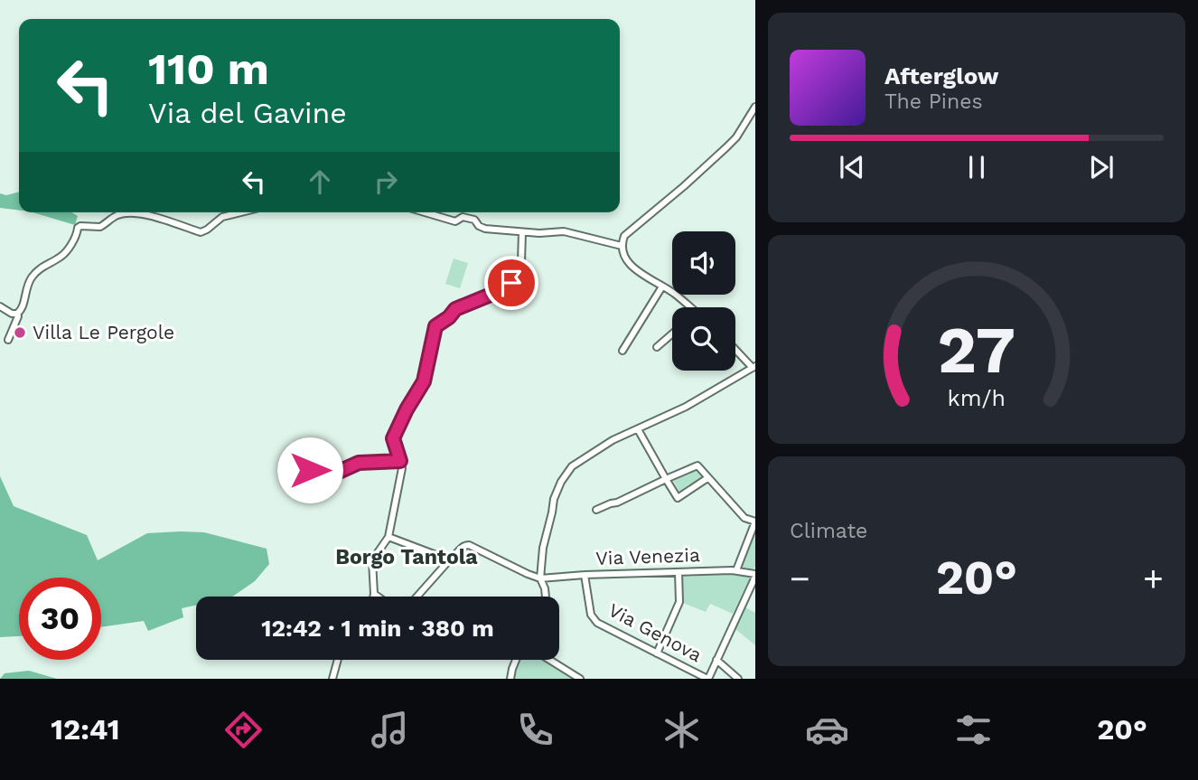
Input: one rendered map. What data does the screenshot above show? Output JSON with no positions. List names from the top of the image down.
{
  "streets": {
    "street": ["Via Venezia", "Via Genova"]
  },
  "crossings": [
    ["Via Venezia", "Via Genova"]
  ],
  "districts": ["Borgo Tantola"],
  "places": ["Villa Le Pergole"],
  "page": {
    "turn": ["110 m", "Via del Gavine"],
    "song": ["Afterglow", "The Pines"],
    "tile": "Climate",
    "heat": ["−", "20°", "+"],
    "limit": "30",
    "trip": "12:42 · 1 min · 380 m",
    "tabs": ["12:41", "20°"],
    "gauge": ["27", "km/h"]
  }
}
